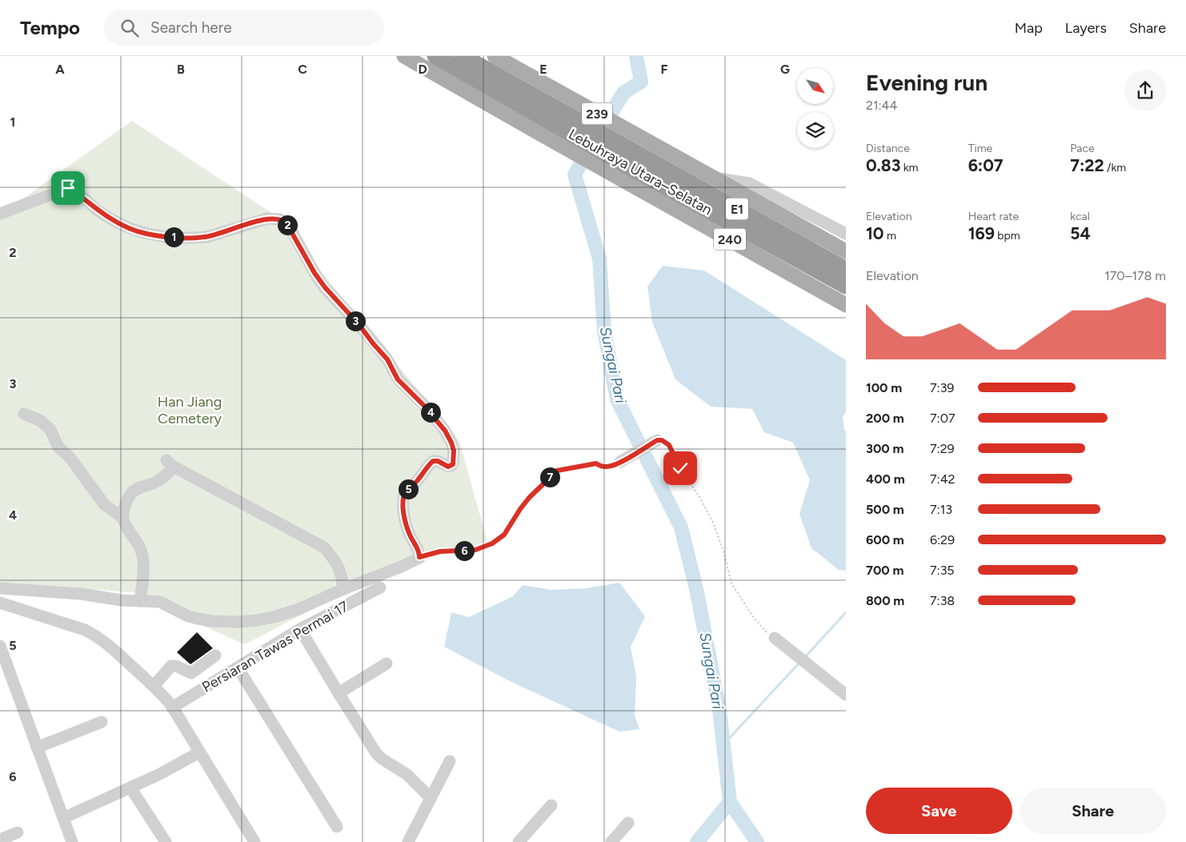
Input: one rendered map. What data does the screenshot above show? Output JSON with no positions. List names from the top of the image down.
{
  "streets": {
    "highway": ["Lebuhraya Utara–Selatan", "E1"],
    "main road": ["239", "240"],
    "street": ["Persiaran Tawas Permai 17"]
  },
  "crossings": [
    ["239", "Lebuhraya Utara–Selatan"],
    ["239", "240"],
    ["Lebuhraya Utara–Selatan", "240"]
  ],
  "water": ["Sungai Pari"],
  "parks": ["Han Jiang Cemetery"],
  "north": "bottom right",
  "page": {
    "header": "Tempo",
    "search": "Search here",
    "nav": ["Map", "Layers", "Share"],
    "heading": ["Evening run", "21:44"],
    "stats": [
      ["Distance", "0.83 km"],
      ["Time", "6:07"],
      ["Pace", "7:22 /km"],
      ["Elevation", "10 m"],
      ["Heart rate", "169 bpm"],
      ["kcal", "54"]
    ],
    "pins": [
      "2",
      "1",
      "3",
      "4",
      "7",
      "5",
      "6"
    ],
    "chart": ["Elevation", "170–178 m"],
    "list": [
      {
        "name": "100 m",
        "note": "7:39"
      },
      {
        "name": "200 m",
        "note": "7:07"
      },
      {
        "name": "300 m",
        "note": "7:29"
      },
      {
        "name": "400 m",
        "note": "7:42"
      },
      {
        "name": "500 m",
        "note": "7:13"
      },
      {
        "name": "600 m",
        "note": "6:29"
      },
      {
        "name": "700 m",
        "note": "7:35"
      },
      {
        "name": "800 m",
        "note": "7:38"
      }
    ],
    "buttons": ["Save", "Share"]
  },
  "grid": {
    "columns": [
      "A",
      "B",
      "C",
      "D",
      "E",
      "F",
      "G"
    ],
    "rows": [
      "1",
      "2",
      "3",
      "4",
      "5",
      "6"
    ]
  }
}
